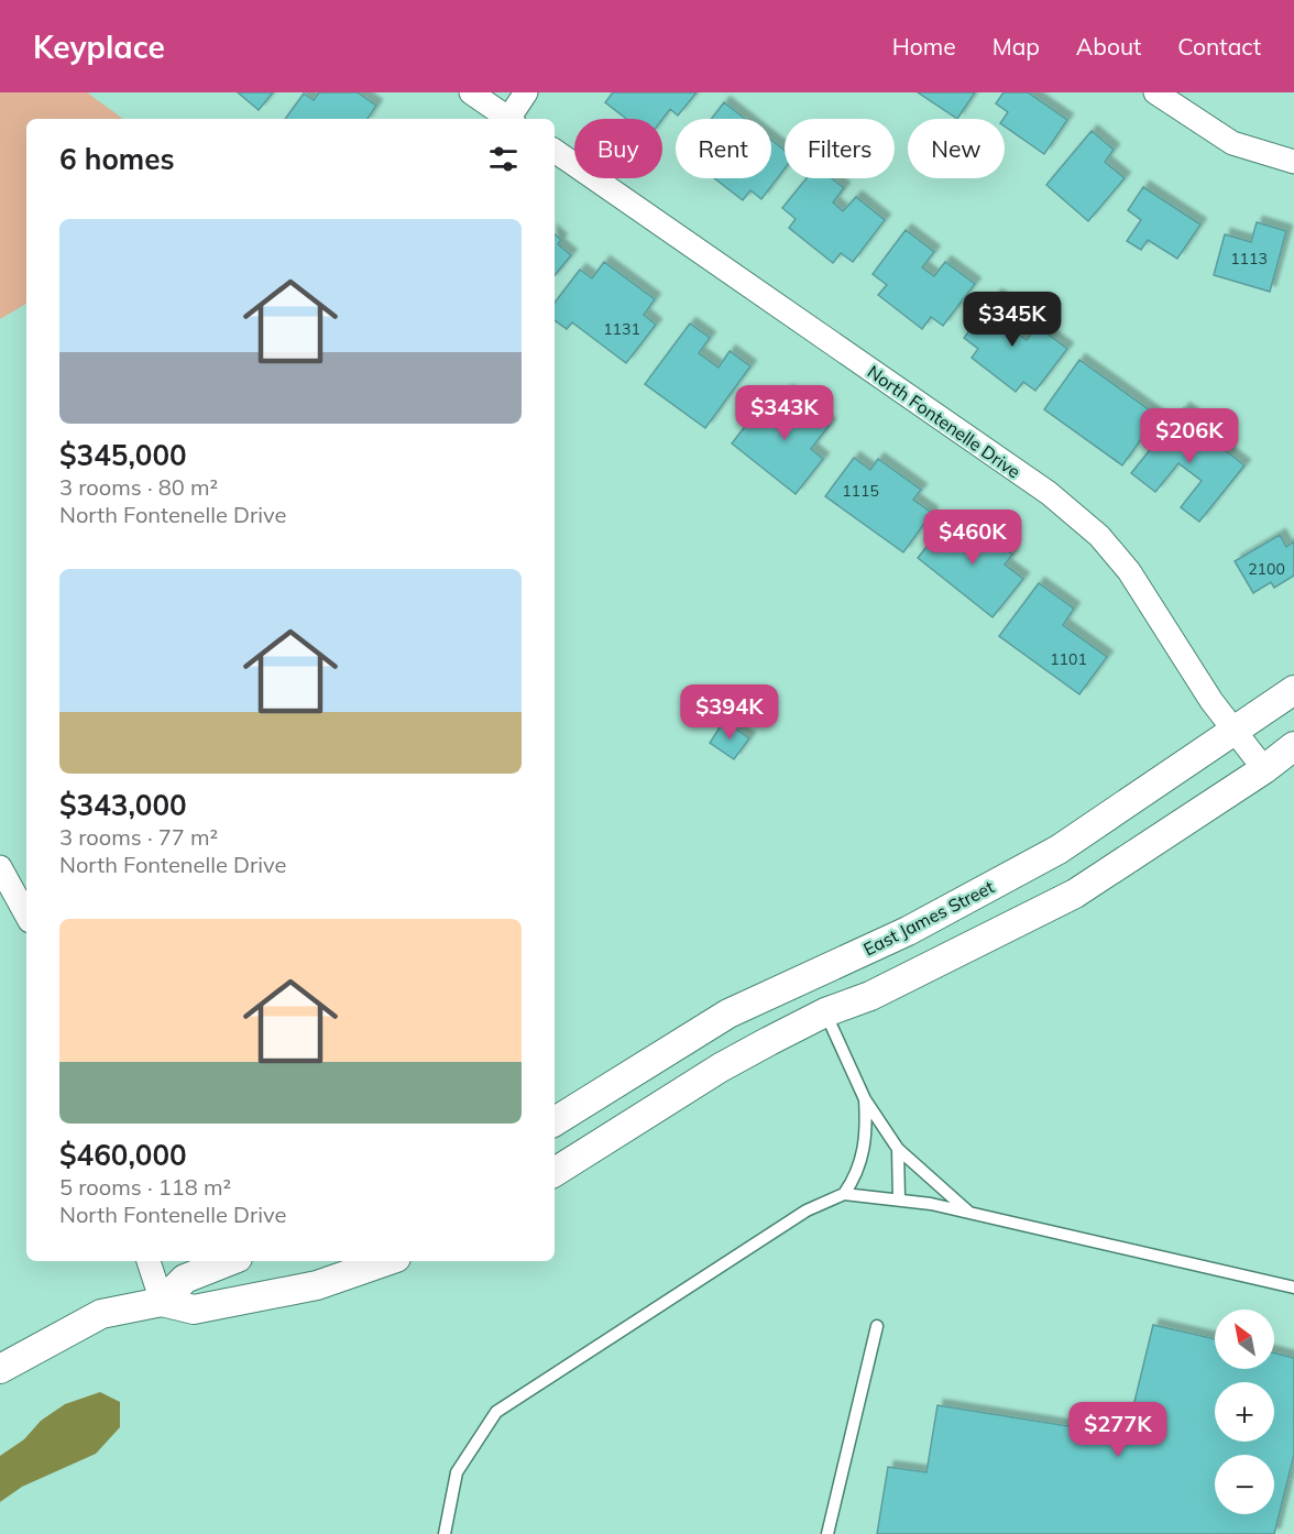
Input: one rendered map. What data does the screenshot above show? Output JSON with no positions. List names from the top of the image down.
{
  "streets": {
    "street": ["North Fontenelle Drive", "East James Street"]
  },
  "crossings": [
    ["North Fontenelle Drive", "East James Street"]
  ],
  "house_numbers": [
    "1113",
    "1131",
    "1115",
    "2100",
    "1101"
  ],
  "north": "top left",
  "page": {
    "header": "Keyplace",
    "nav": [
      "Home",
      "Map",
      "About",
      "Contact"
    ],
    "chip": [
      "Buy",
      "Rent",
      "Filters",
      "New"
    ],
    "heading": "6 homes",
    "list": [
      {
        "name": "$345,000",
        "note": "3 rooms · 80 m² · North Fontenelle Drive"
      },
      {
        "name": "$343,000",
        "note": "3 rooms · 77 m² · North Fontenelle Drive"
      },
      {
        "name": "$460,000",
        "note": "5 rooms · 118 m² · North Fontenelle Drive"
      }
    ],
    "price": [
      "$345K",
      "$343K",
      "$206K",
      "$460K",
      "$394K",
      "$277K"
    ],
    "map_buttons": ["+", "−"]
  }
}
